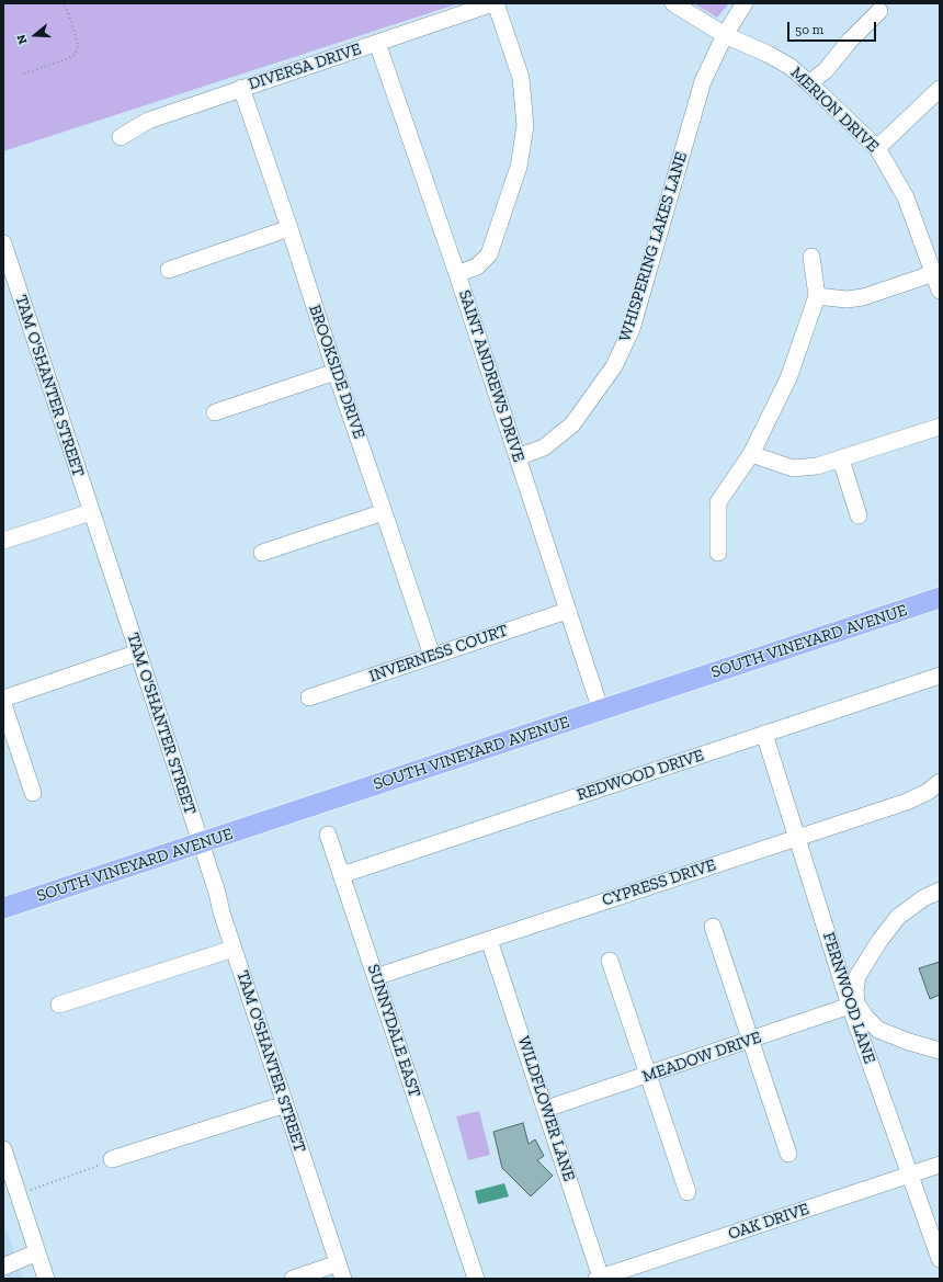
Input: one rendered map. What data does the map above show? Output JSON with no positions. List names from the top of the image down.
{
  "streets": {
    "main road": ["SOUTH VINEYARD AVENUE"],
    "street": [
      "DIVERSA DRIVE",
      "MERION DRIVE",
      "WHISPERING LAKES LANE",
      "BROOKSIDE DRIVE",
      "SAINT ANDREWS DRIVE",
      "TAM O'SHANTER STREET",
      "INVERNESS COURT",
      "REDWOOD DRIVE",
      "CYPRESS DRIVE",
      "FERNWOOD LANE",
      "SUNNYDALE EAST",
      "MEADOW DRIVE",
      "WILDFLOWER LANE",
      "OAK DRIVE"
    ]
  },
  "crossings": [
    ["DIVERSA DRIVE", "BROOKSIDE DRIVE"],
    ["DIVERSA DRIVE", "SAINT ANDREWS DRIVE"],
    ["MERION DRIVE", "WHISPERING LAKES LANE"],
    ["WHISPERING LAKES LANE", "SAINT ANDREWS DRIVE"],
    ["BROOKSIDE DRIVE", "INVERNESS COURT"],
    ["SAINT ANDREWS DRIVE", "SOUTH VINEYARD AVENUE"],
    ["SAINT ANDREWS DRIVE", "INVERNESS COURT"],
    ["TAM O'SHANTER STREET", "SOUTH VINEYARD AVENUE"],
    ["REDWOOD DRIVE", "FERNWOOD LANE"],
    ["REDWOOD DRIVE", "SUNNYDALE EAST"],
    ["CYPRESS DRIVE", "FERNWOOD LANE"],
    ["CYPRESS DRIVE", "SUNNYDALE EAST"],
    ["CYPRESS DRIVE", "WILDFLOWER LANE"],
    ["FERNWOOD LANE", "MEADOW DRIVE"],
    ["FERNWOOD LANE", "OAK DRIVE"],
    ["MEADOW DRIVE", "WILDFLOWER LANE"],
    ["WILDFLOWER LANE", "OAK DRIVE"]
  ],
  "scale_bar": "50 m",
  "north": "left"
}
